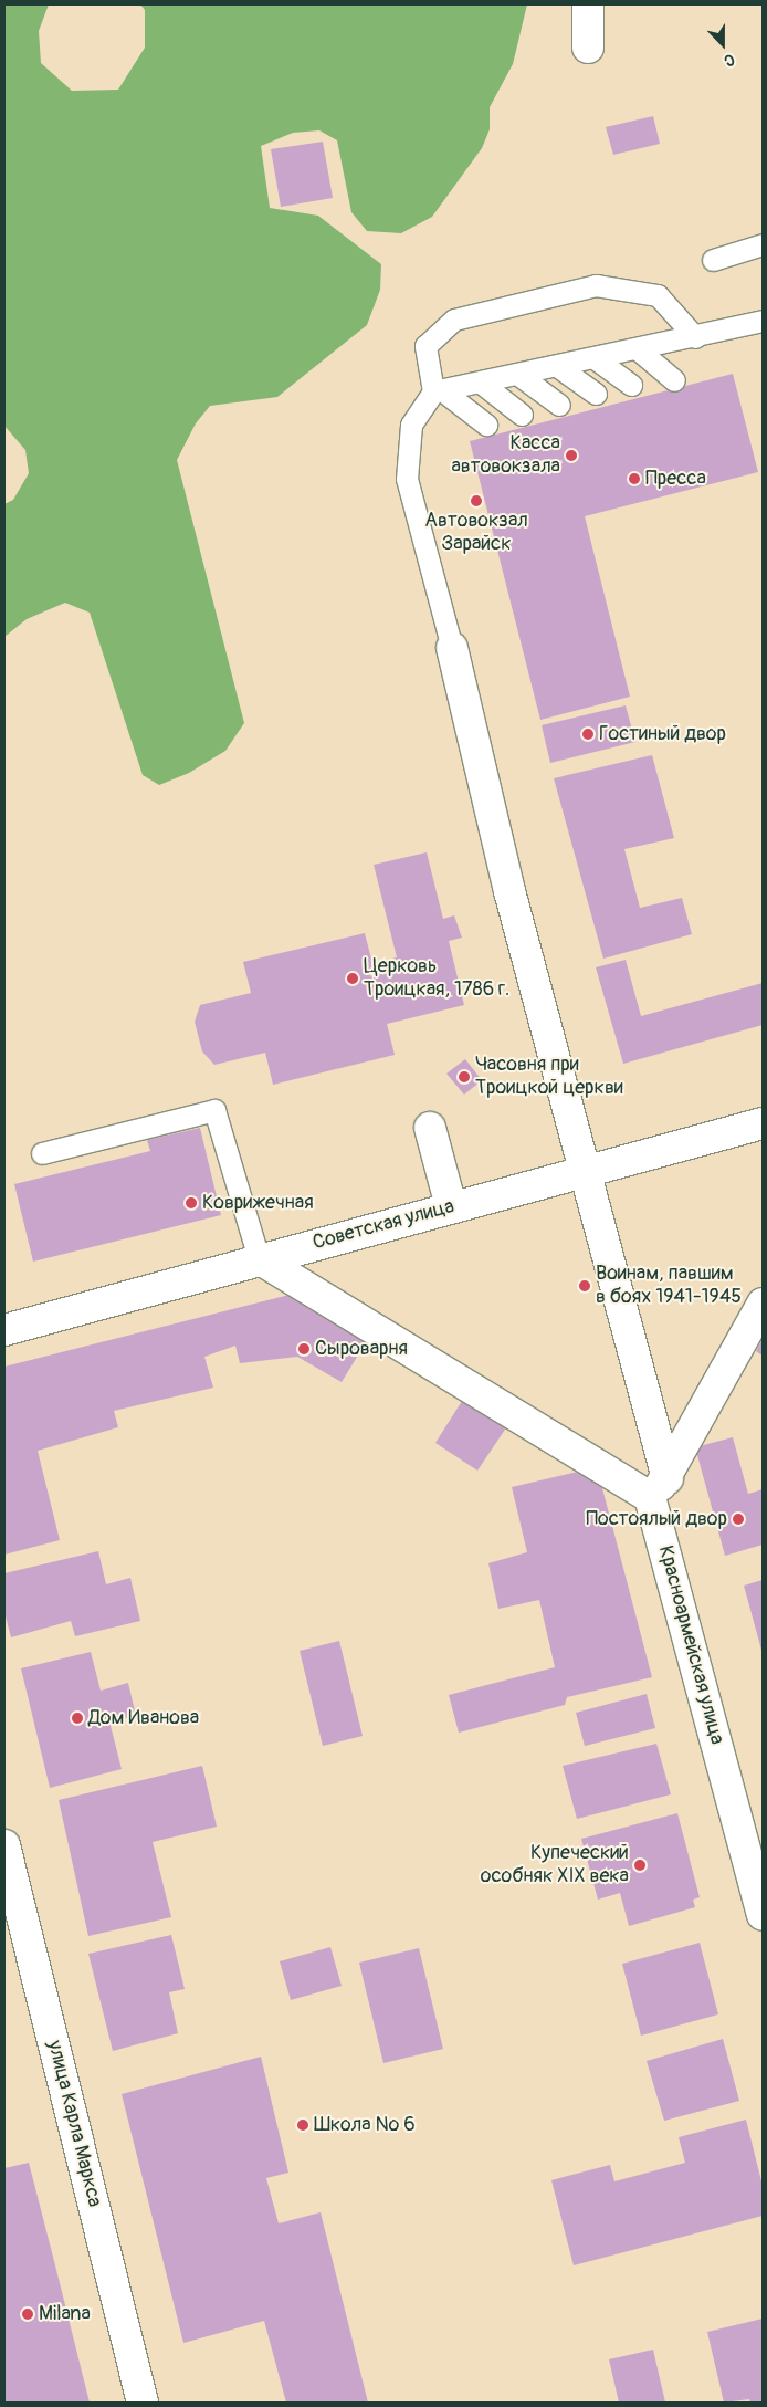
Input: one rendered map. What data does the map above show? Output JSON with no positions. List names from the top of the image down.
{
  "streets": {
    "street": ["Советская улица", "Красноармейская улица", "улица Карла Маркса"]
  },
  "crossings": [
    ["Советская улица", "Красноармейская улица"]
  ],
  "places": [
    "Касса автовокзала",
    "Пресса",
    "Автовокзал Зарайск",
    "Гостиный двор",
    "Церковь Троицкая, 1786 г.",
    "Часовня при Троицкой церкви",
    "Коврижечная",
    "Воинам, павшим в боях 1941-1945",
    "Сыроварня",
    "Постоялый двор",
    "Дом Иванова",
    "Купеческий особняк XIX века",
    "Школа № 6",
    "Milana"
  ],
  "north": "bottom"
}
